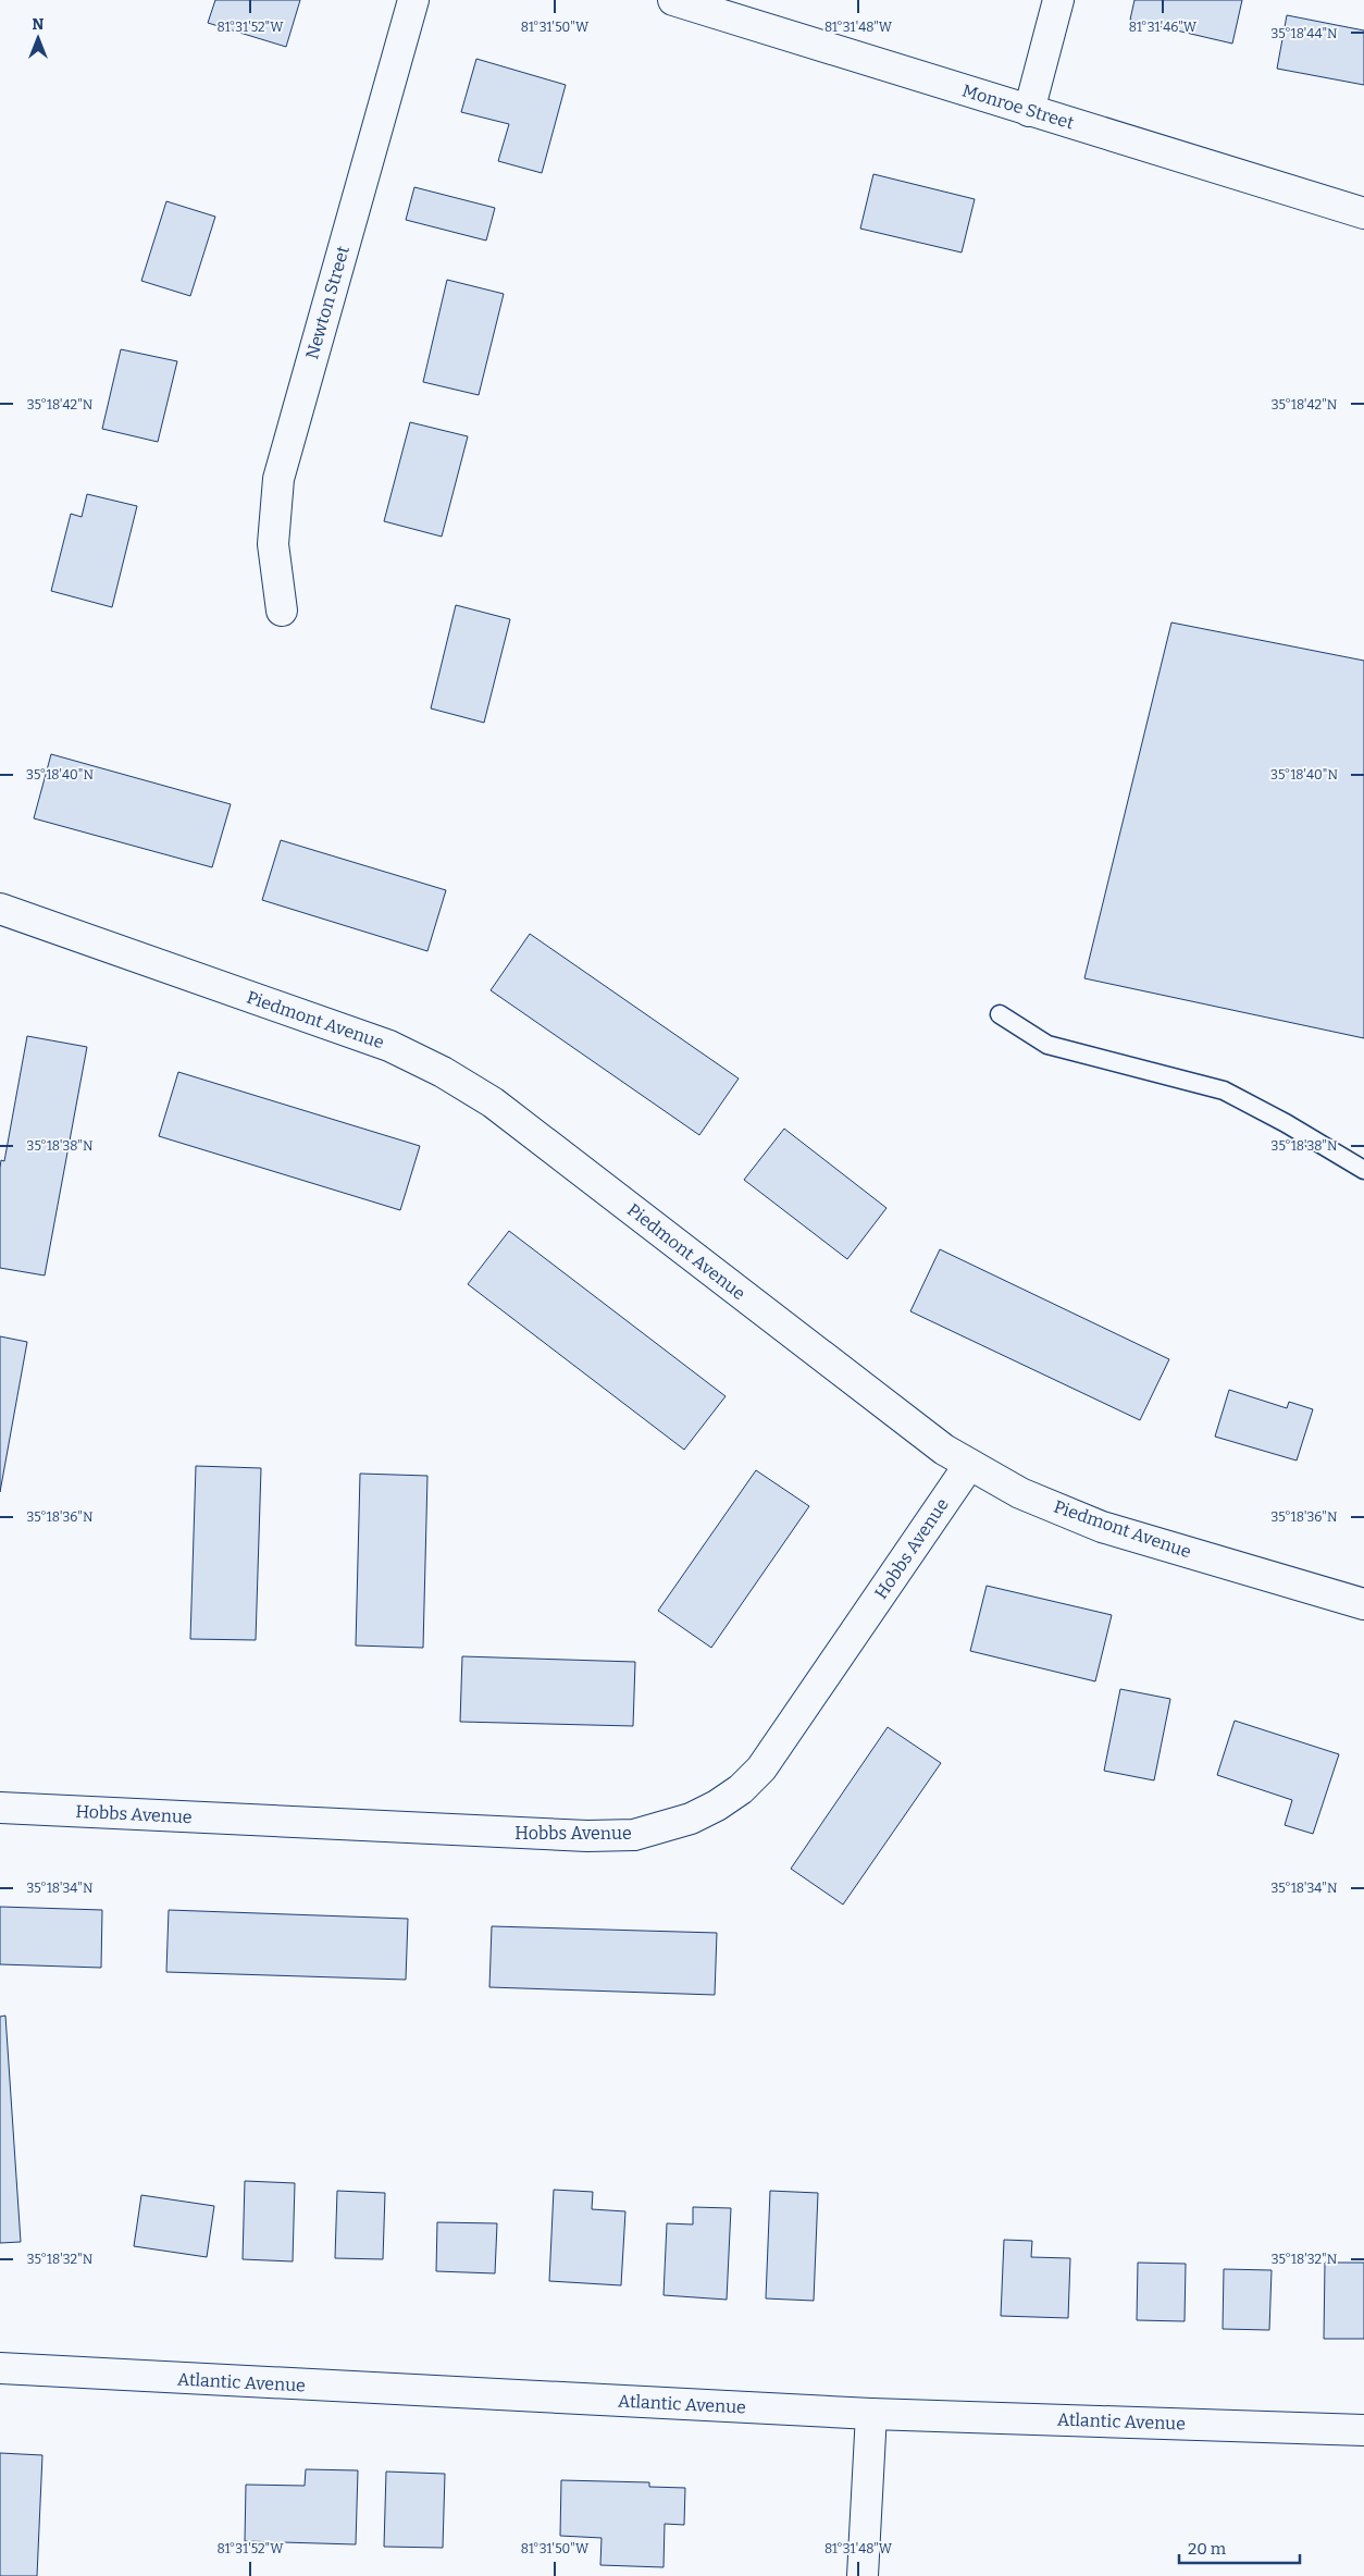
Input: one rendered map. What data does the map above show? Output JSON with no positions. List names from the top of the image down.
{
  "streets": {
    "street": [
      "Monroe Street",
      "Newton Street",
      "Piedmont Avenue",
      "Hobbs Avenue",
      "Atlantic Avenue"
    ]
  },
  "crossings": [
    ["Piedmont Avenue", "Hobbs Avenue"]
  ],
  "scale_bar": "20 m",
  "north": "top",
  "coordinates": [
    "81°31'52\"W",
    "81°31'50\"W",
    "81°31'48\"W",
    "81°31'46\"W",
    "35°18'44\"N",
    "35°18'42\"N",
    "35°18'40\"N",
    "35°18'38\"N",
    "35°18'36\"N",
    "35°18'34\"N",
    "35°18'32\"N"
  ]
}
